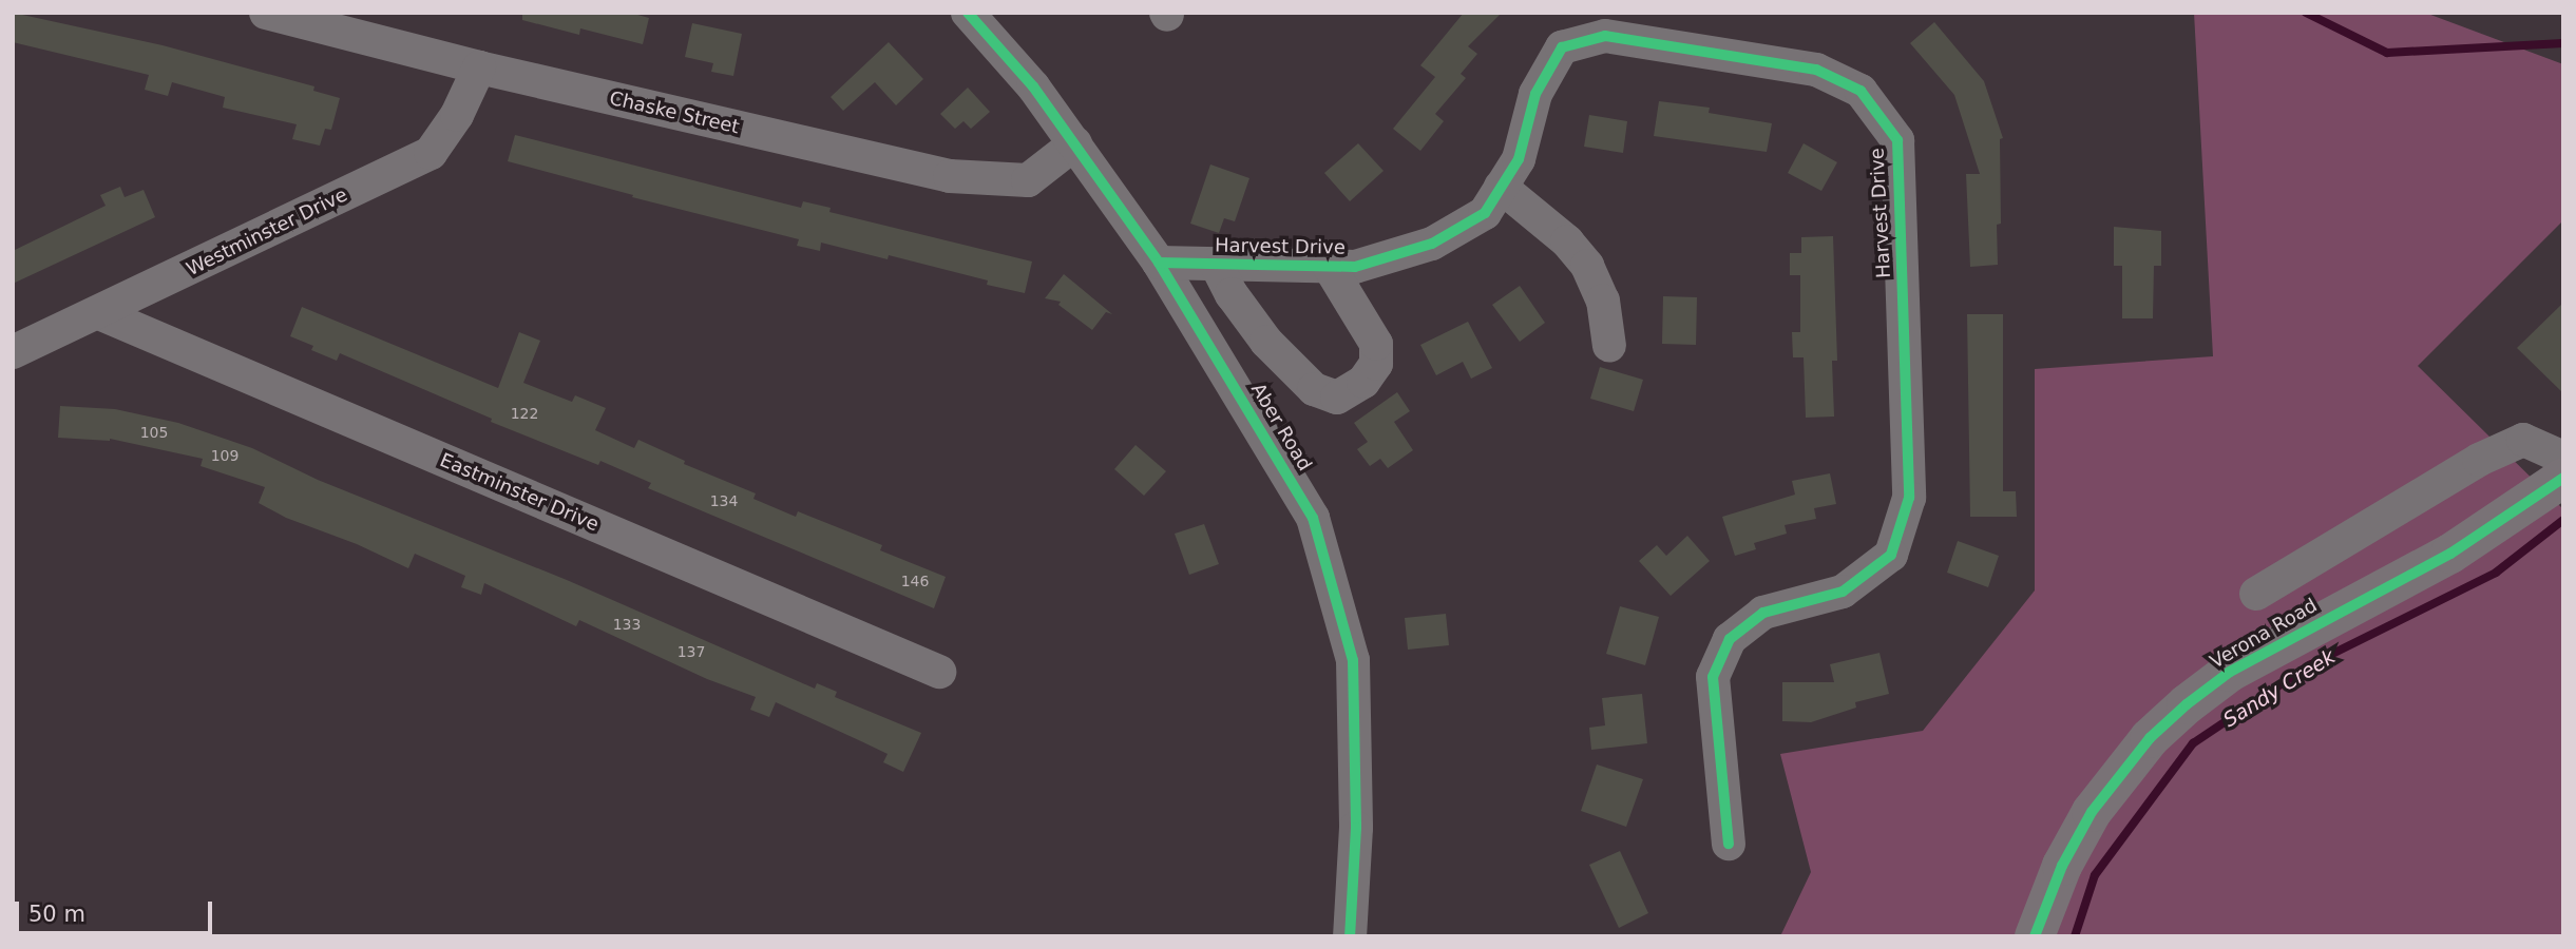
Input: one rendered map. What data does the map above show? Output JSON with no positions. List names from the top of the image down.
{
  "streets": {
    "main road": ["Verona Road"],
    "street": [
      "Chaske Street",
      "Harvest Drive",
      "Westminster Drive",
      "Aber Road",
      "Eastminster Drive"
    ]
  },
  "crossings": [
    ["Chaske Street", "Westminster Drive"],
    ["Chaske Street", "Aber Road"],
    ["Harvest Drive", "Aber Road"],
    ["Westminster Drive", "Eastminster Drive"]
  ],
  "water": ["Sandy Creek"],
  "house_numbers": [
    "122",
    "105",
    "109",
    "134",
    "146",
    "133",
    "137"
  ],
  "scale_bar": "50 m"
}
